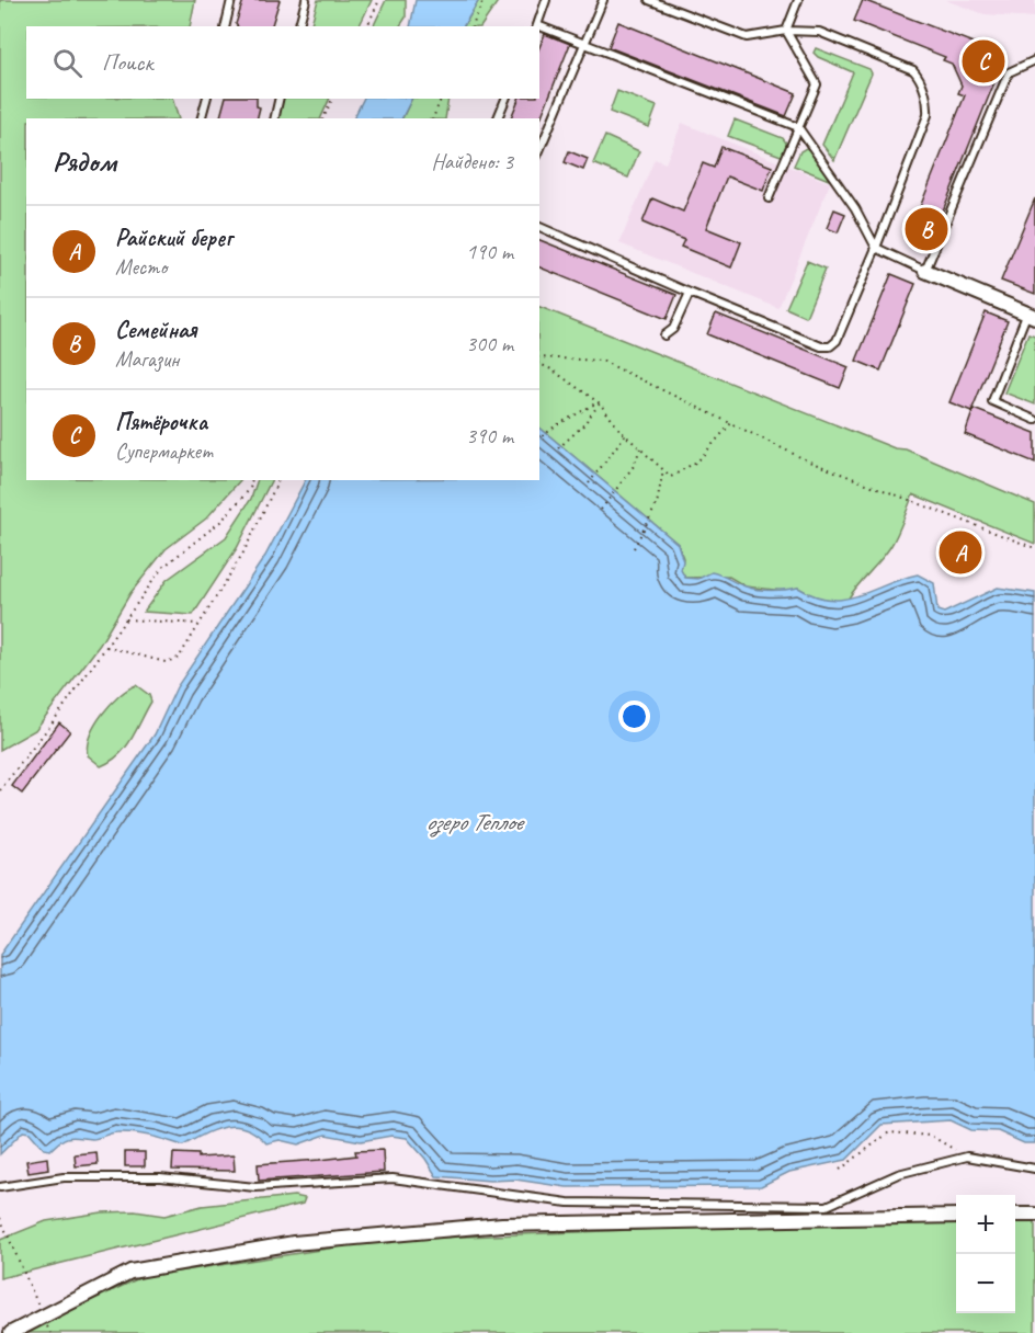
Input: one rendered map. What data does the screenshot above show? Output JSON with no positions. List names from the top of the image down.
{
  "water": ["озеро Теплое"],
  "page": {
    "search": "Поиск",
    "pins": ["C", "B", "A"],
    "heading": ["Рядом", "Найдено: 3"],
    "list": [
      {
        "mark": "A",
        "name": "Райский берег",
        "note": "Место",
        "value": "190 m"
      },
      {
        "mark": "B",
        "name": "Семейная",
        "note": "Магазин",
        "value": "300 m"
      },
      {
        "mark": "C",
        "name": "Пятёрочка",
        "note": "Супермаркет",
        "value": "390 m"
      }
    ],
    "map_buttons": ["+", "−"]
  }
}
